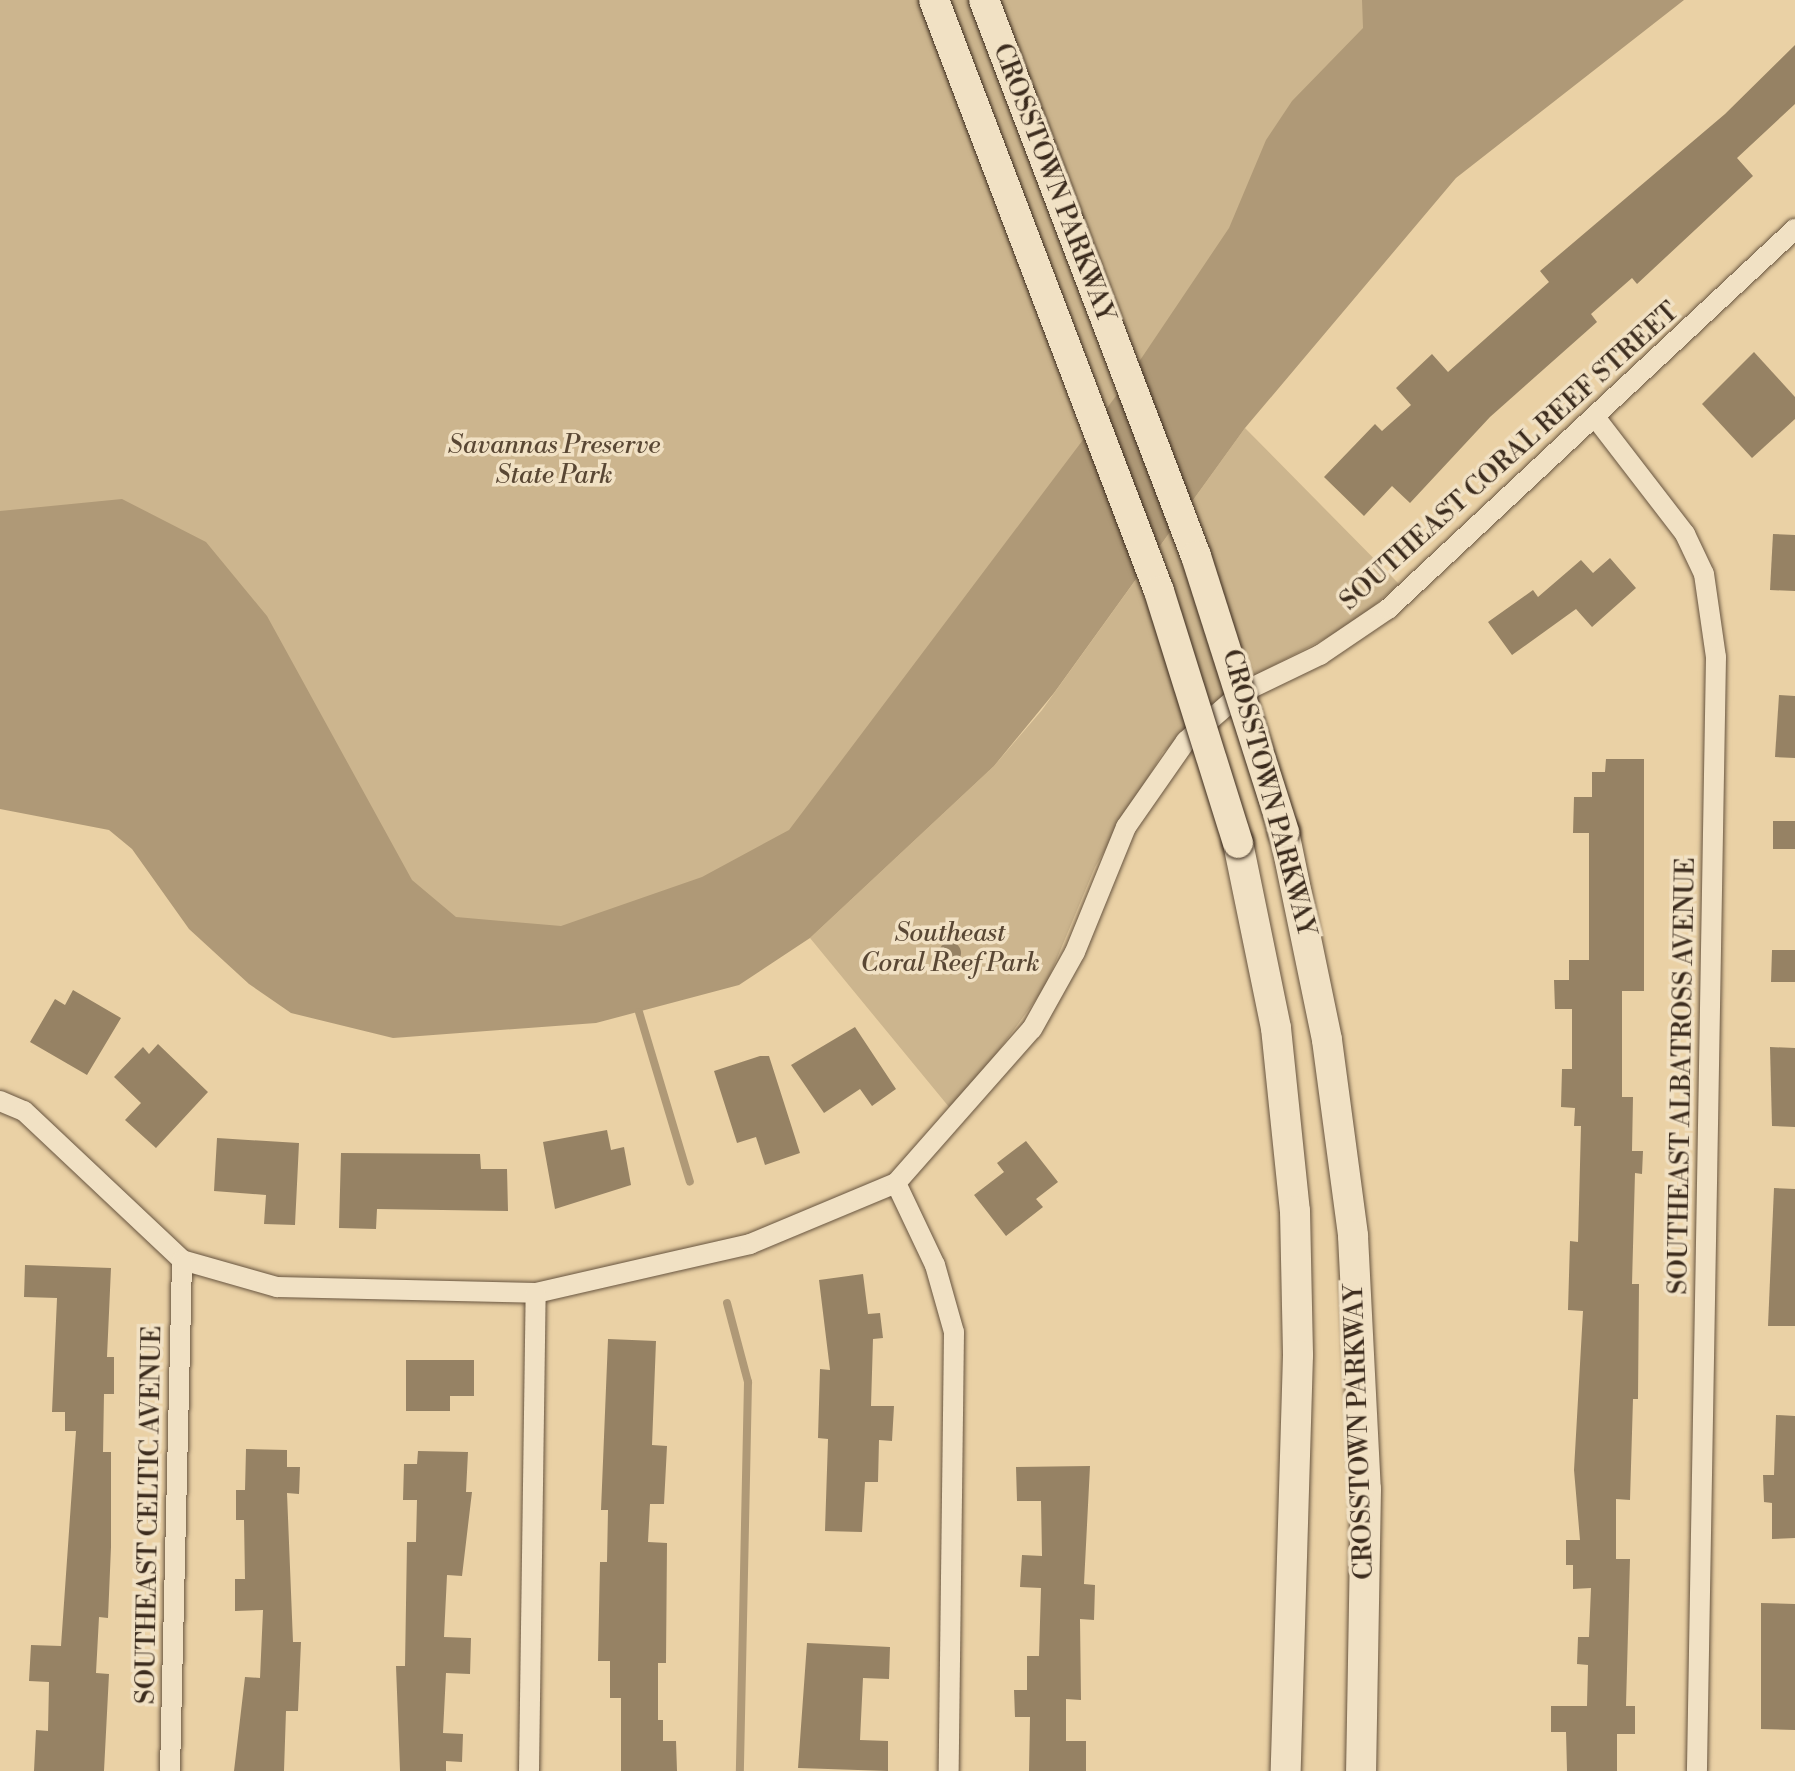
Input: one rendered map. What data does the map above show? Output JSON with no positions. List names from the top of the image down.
{
  "streets": {
    "main road": ["CROSSTOWN PARKWAY"],
    "street": ["SOUTHEAST CORAL REEF STREET", "SOUTHEAST ALBATROSS AVENUE", "SOUTHEAST CELTIC AVENUE"]
  },
  "crossings": [
    ["SOUTHEAST CORAL REEF STREET", "SOUTHEAST ALBATROSS AVENUE"],
    ["SOUTHEAST CORAL REEF STREET", "SOUTHEAST CELTIC AVENUE"]
  ],
  "parks": ["Savannas Preserve State Park", "Southeast Coral Reef Park"]
}
